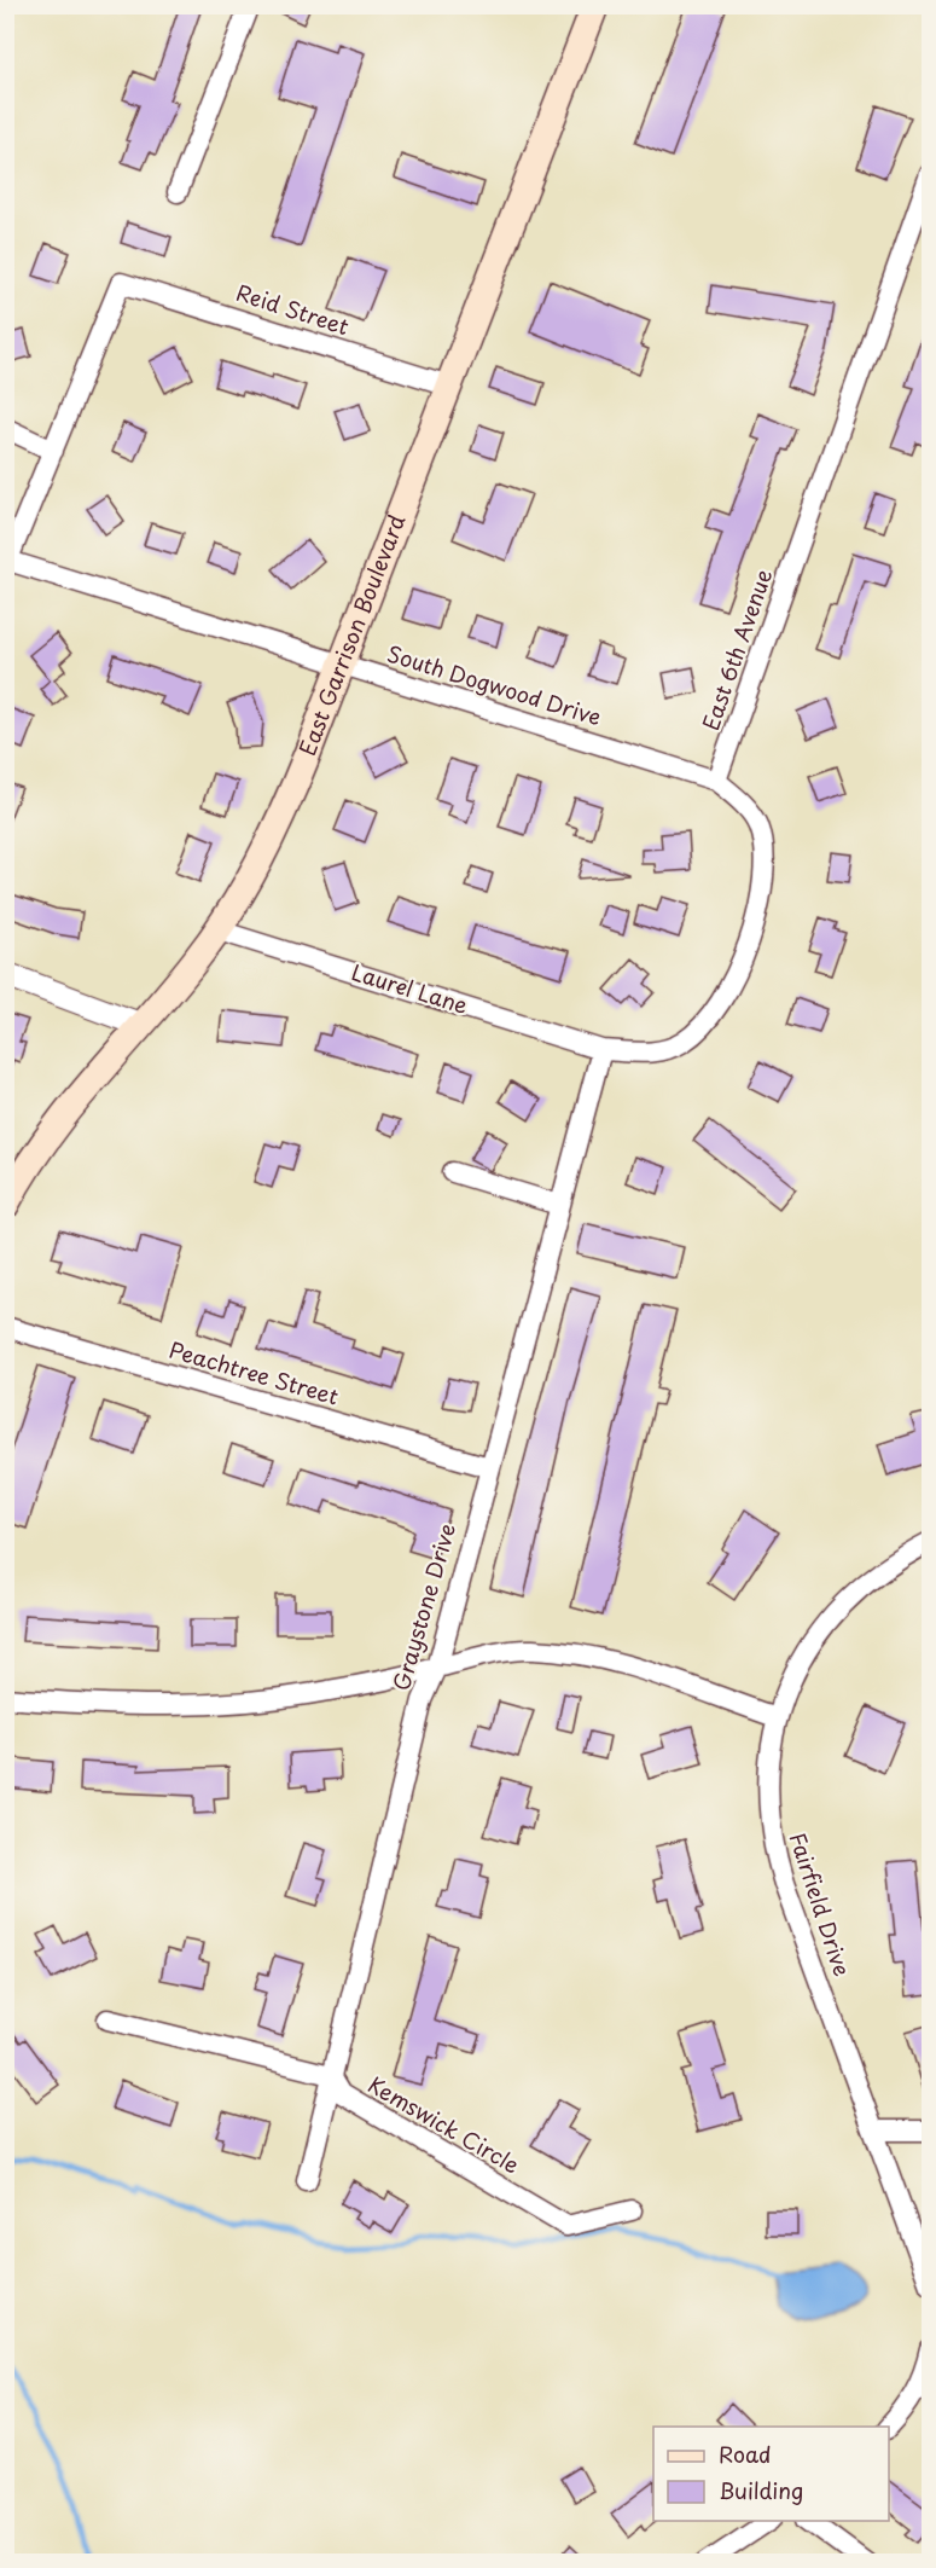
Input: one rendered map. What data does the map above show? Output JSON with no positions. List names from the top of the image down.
{
  "streets": {
    "main road": ["East Garrison Boulevard"],
    "street": [
      "Reid Street",
      "East 6th Avenue",
      "South Dogwood Drive",
      "Laurel Lane",
      "Peachtree Street",
      "Graystone Drive",
      "Fairfield Drive",
      "Kemswick Circle"
    ]
  },
  "crossings": [
    ["Reid Street", "East Garrison Boulevard"],
    ["East Garrison Boulevard", "South Dogwood Drive"],
    ["East Garrison Boulevard", "Laurel Lane"],
    ["East 6th Avenue", "South Dogwood Drive"],
    ["Laurel Lane", "Graystone Drive"],
    ["Peachtree Street", "Graystone Drive"],
    ["Graystone Drive", "Kemswick Circle"]
  ],
  "legend": ["Road", "Building"]
}
